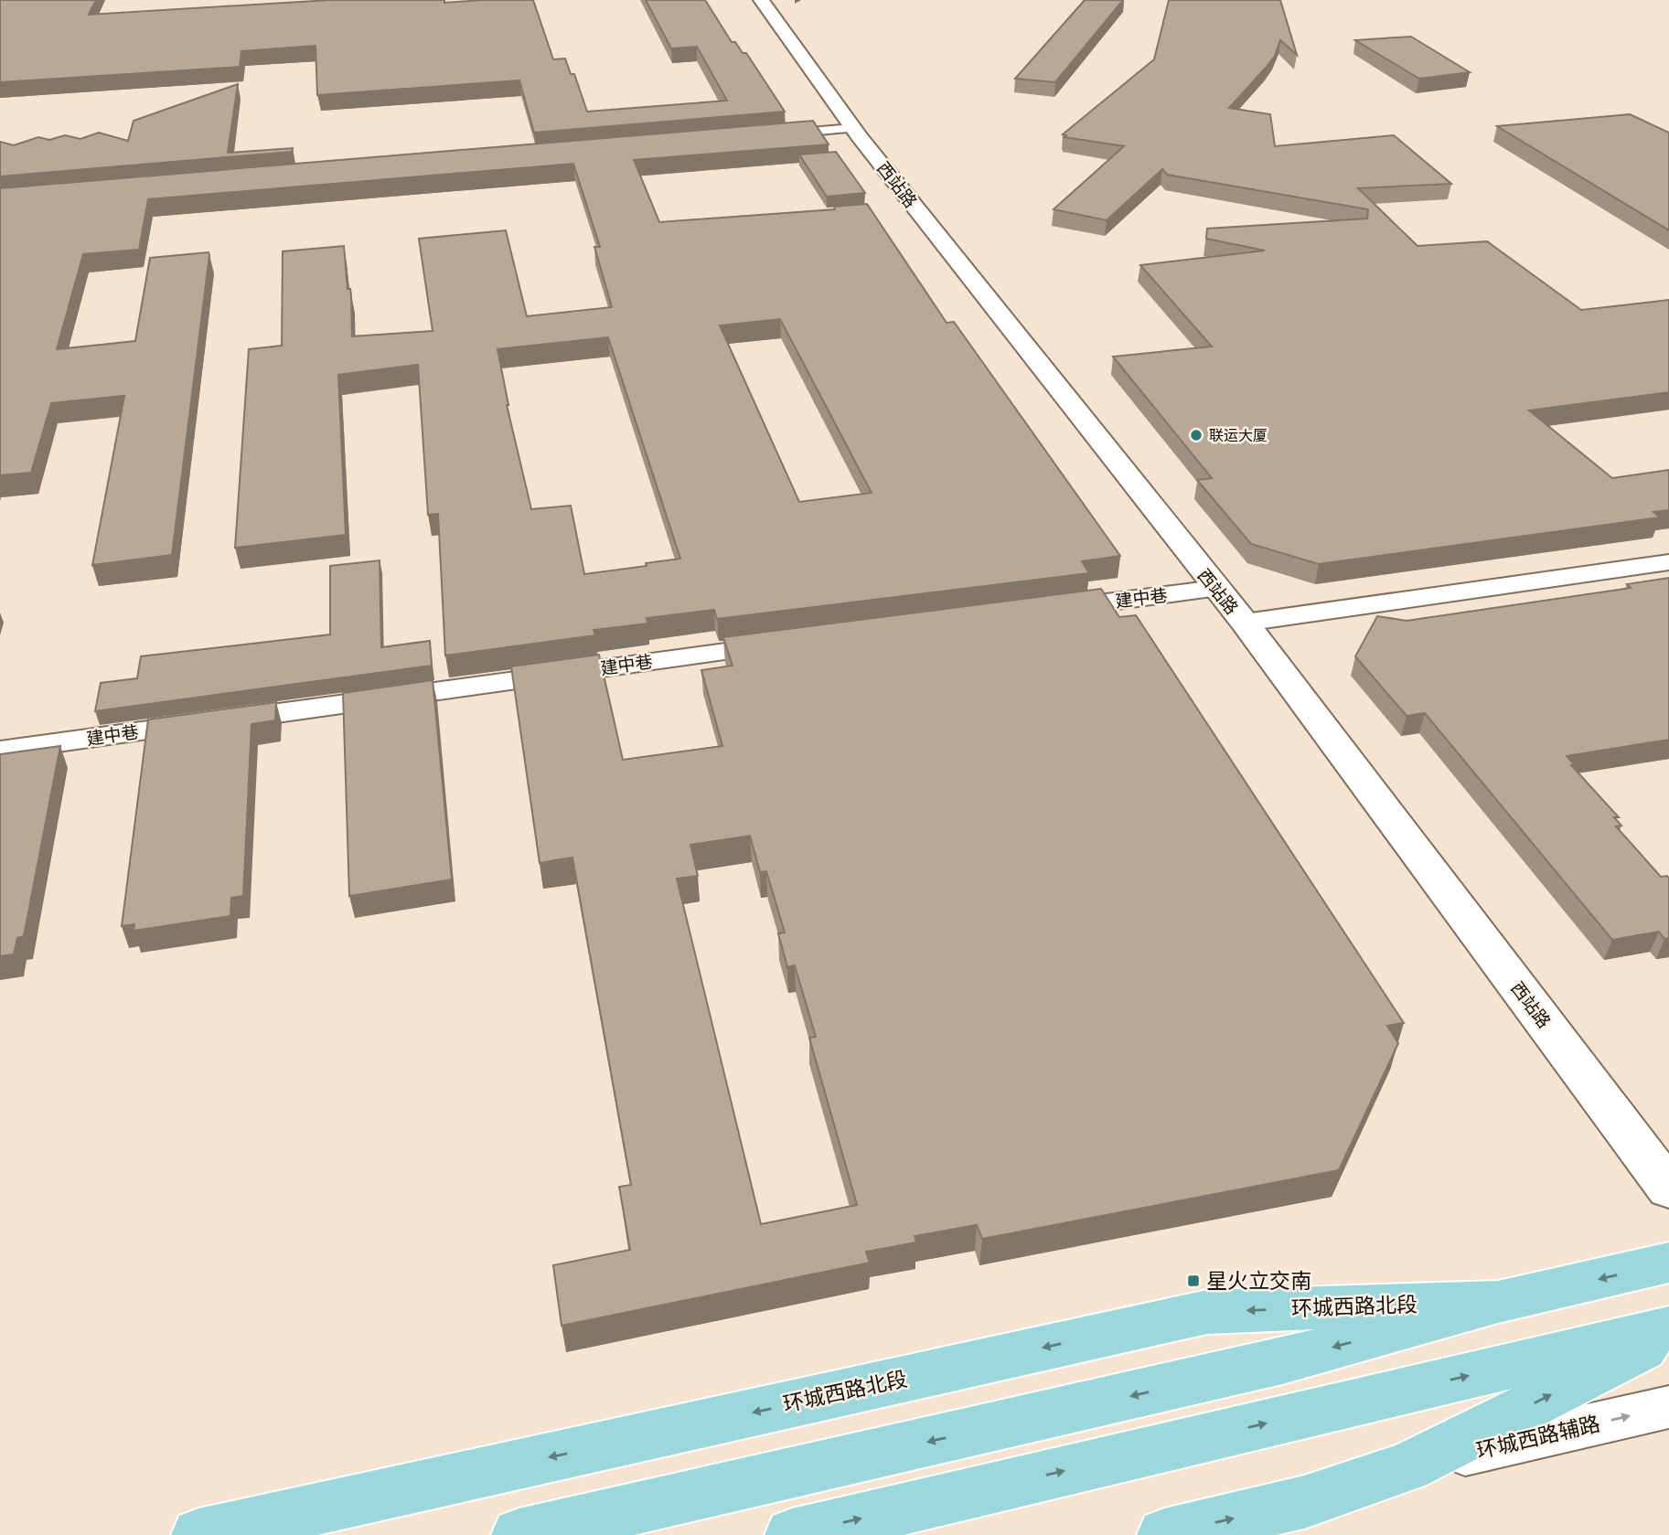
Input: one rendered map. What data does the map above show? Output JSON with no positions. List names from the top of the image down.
{
  "streets": {
    "main road": ["环城西路北段"],
    "street": ["西站路", "建中巷", "环城西路辅路"]
  },
  "crossings": [
    ["西站路", "建中巷"]
  ],
  "one_way": ["环城西路辅路"],
  "places": {
    "other": ["联运大厦"],
    "transit": ["星火立交南"]
  }
}
